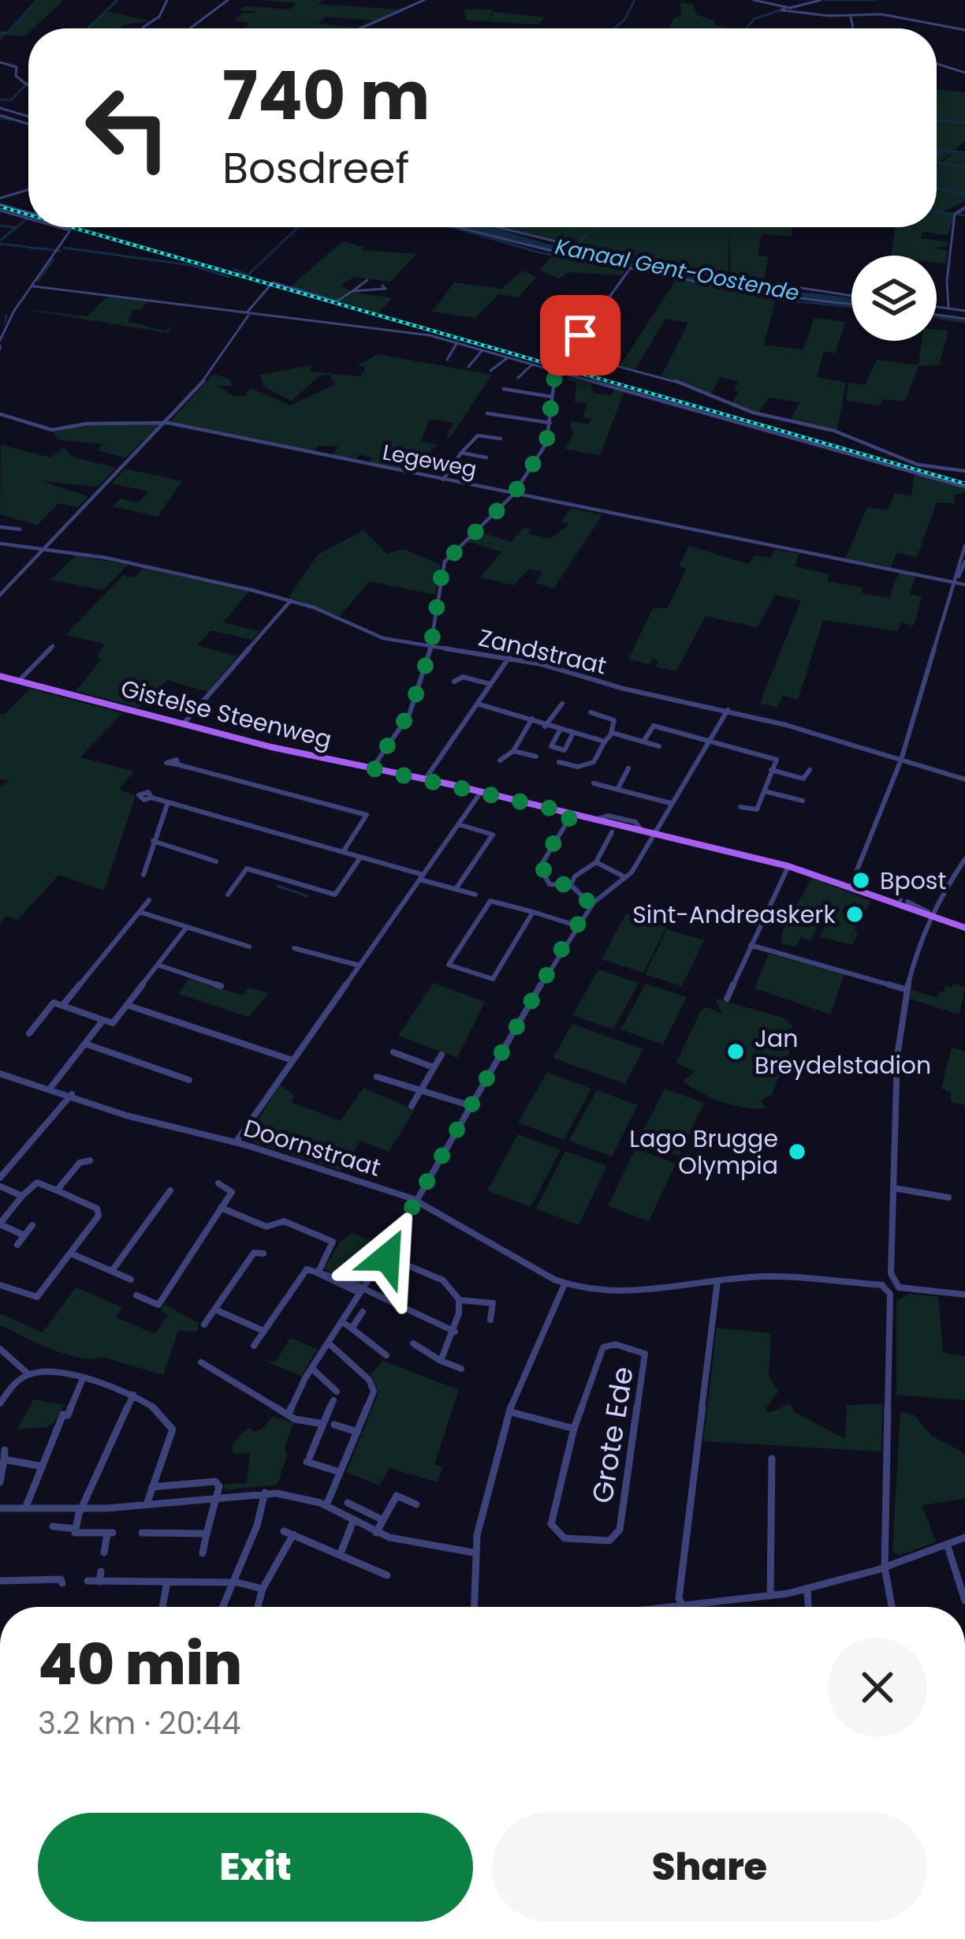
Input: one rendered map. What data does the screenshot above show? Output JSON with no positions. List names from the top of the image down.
{
  "streets": {
    "main road": ["Gistelse Steenweg"],
    "street": [
      "Legeweg",
      "Zandstraat",
      "Doornstraat",
      "Grote Ede"
    ]
  },
  "water": ["Kanaal Gent-Oostende"],
  "places": [
    "Bpost",
    "Sint-Andreaskerk",
    "Jan Breydelstadion",
    "Lago Brugge Olympia"
  ],
  "page": {
    "turn": ["740 m", "Bosdreef"],
    "heading": ["40 min", "3.2 km · 20:44"],
    "buttons": ["Exit", "Share"]
  }
}
